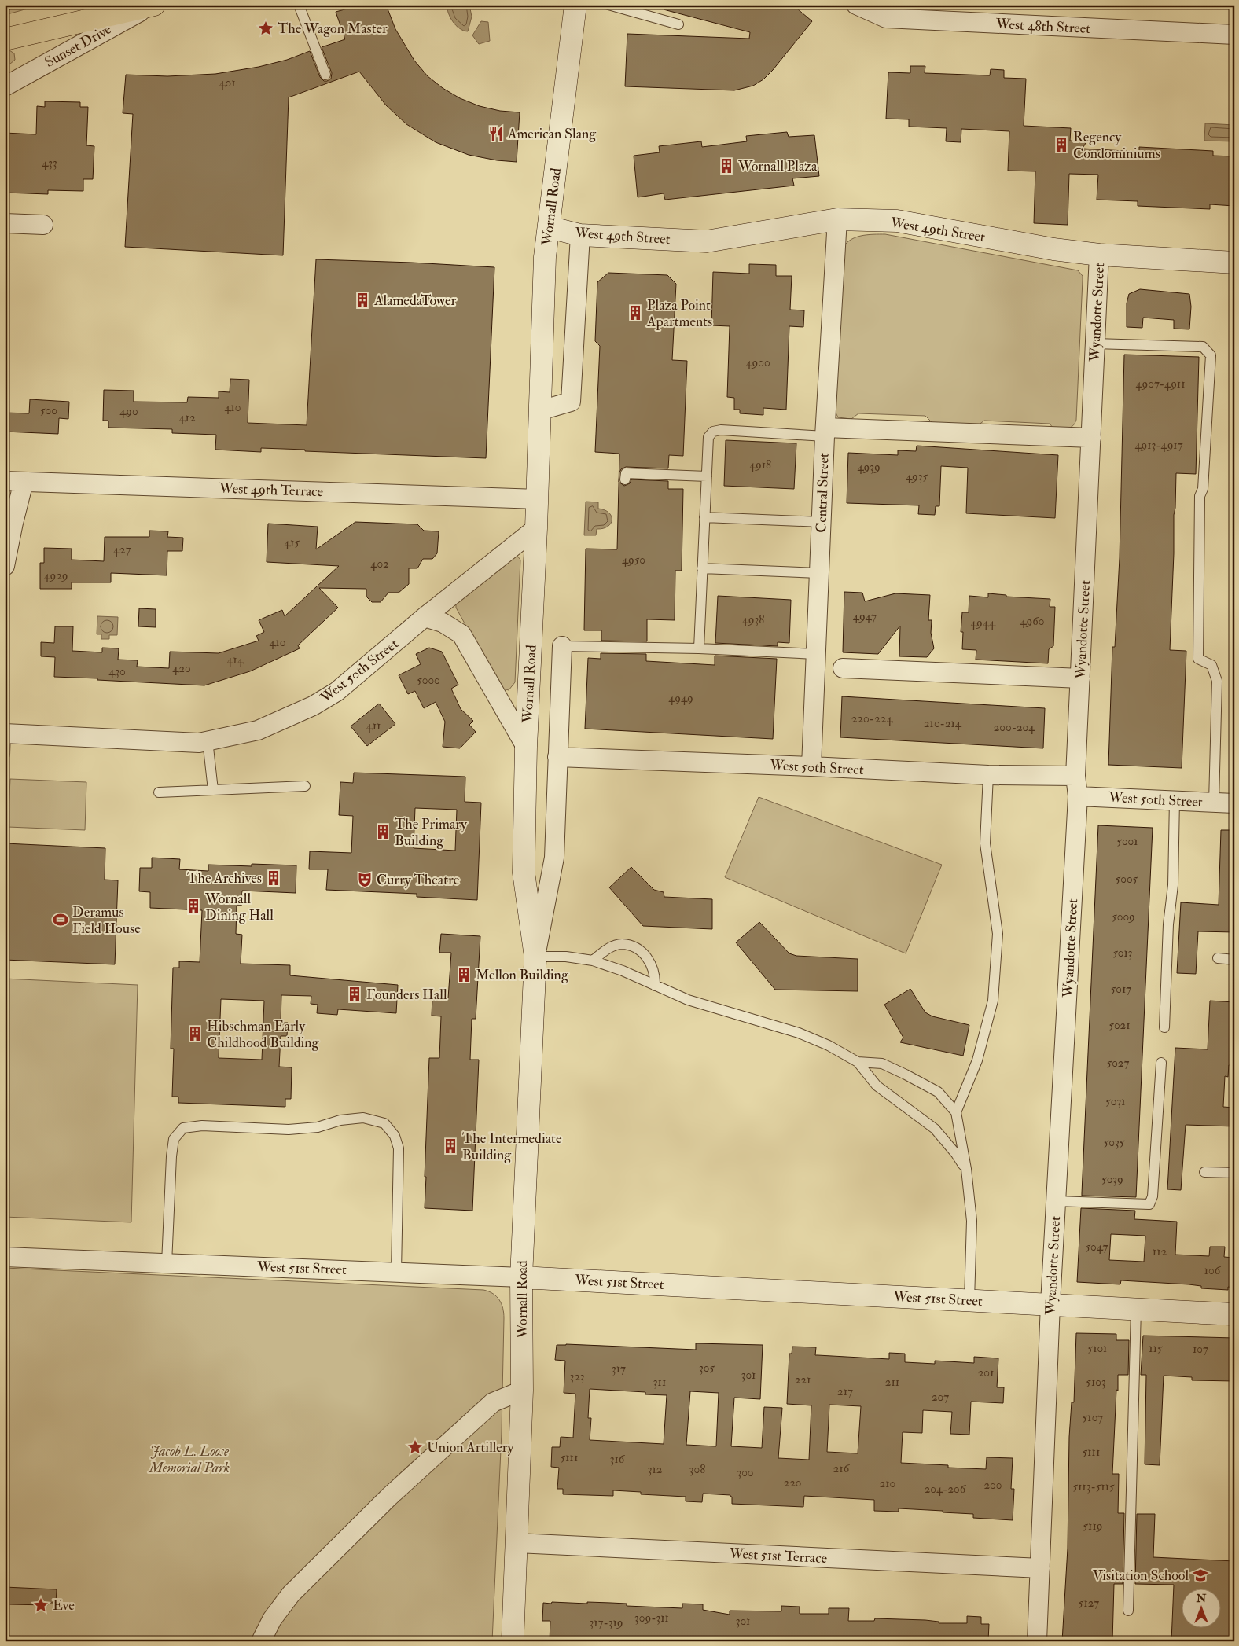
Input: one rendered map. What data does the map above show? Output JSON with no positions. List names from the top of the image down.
{
  "streets": {
    "main road": ["Wornall Road", "West 49th Street", "West 51st Street"],
    "street": [
      "West 48th Street",
      "Sunset Drive",
      "Wyandotte Street",
      "West 49th Terrace",
      "Central Street",
      "West 50th Street",
      "West 51st Terrace"
    ]
  },
  "crossings": [
    ["Wornall Road", "West 49th Street"],
    ["Wornall Road", "West 49th Terrace"],
    ["Wornall Road", "West 50th Street"],
    ["Wornall Road", "West 51st Street"],
    ["Wornall Road", "West 51st Terrace"],
    ["West 49th Street", "Wyandotte Street"],
    ["West 49th Street", "Central Street"],
    ["Wyandotte Street", "West 50th Street"],
    ["Wyandotte Street", "West 51st Street"],
    ["Wyandotte Street", "West 51st Terrace"],
    ["Central Street", "West 50th Street"]
  ],
  "parks": ["Jacob L. Loose Memorial Park"],
  "places": {
    "place": ["The Wagon Master", "Union Artillery", "Eve"],
    "restaurant": ["American Slang"],
    "building": [
      "Regency Condominiums",
      "Wornall Plaza",
      "AlamedaTower",
      "Plaza Point Apartments",
      "The Primary Building",
      "The Archives",
      "Wornall Dining Hall",
      "Mellon Building",
      "Founders Hall",
      "Hibschman Early Childhood Building",
      "The Intermediate Building"
    ],
    "theatre": ["Curry Theatre"],
    "sports": ["Deramus Field House"],
    "school or university": ["Visitation School"]
  },
  "house_numbers": [
    "401",
    "433",
    "4900",
    "4907-4911",
    "410",
    "500",
    "490",
    "412",
    "4913-4917",
    "4918",
    "4939",
    "4935",
    "415",
    "427",
    "4950",
    "402",
    "4929",
    "4947",
    "4938",
    "4960",
    "4944",
    "410",
    "414",
    "420",
    "430",
    "5000",
    "4949",
    "220-224",
    "210-214",
    "411",
    "200-204",
    "5001",
    "5005",
    "5009",
    "5013",
    "5017",
    "5021",
    "5027",
    "5031",
    "5035",
    "5039",
    "5047",
    "112",
    "106",
    "5101",
    "115",
    "107",
    "305",
    "317",
    "201",
    "301",
    "323",
    "221",
    "311",
    "211",
    "5103",
    "217",
    "207",
    "5107",
    "5111",
    "5111",
    "316",
    "216",
    "312",
    "308",
    "300",
    "220",
    "210",
    "200",
    "5113-5115",
    "204-206",
    "5119",
    "5127",
    "309-311",
    "301",
    "317-319"
  ],
  "north": "top"
}
